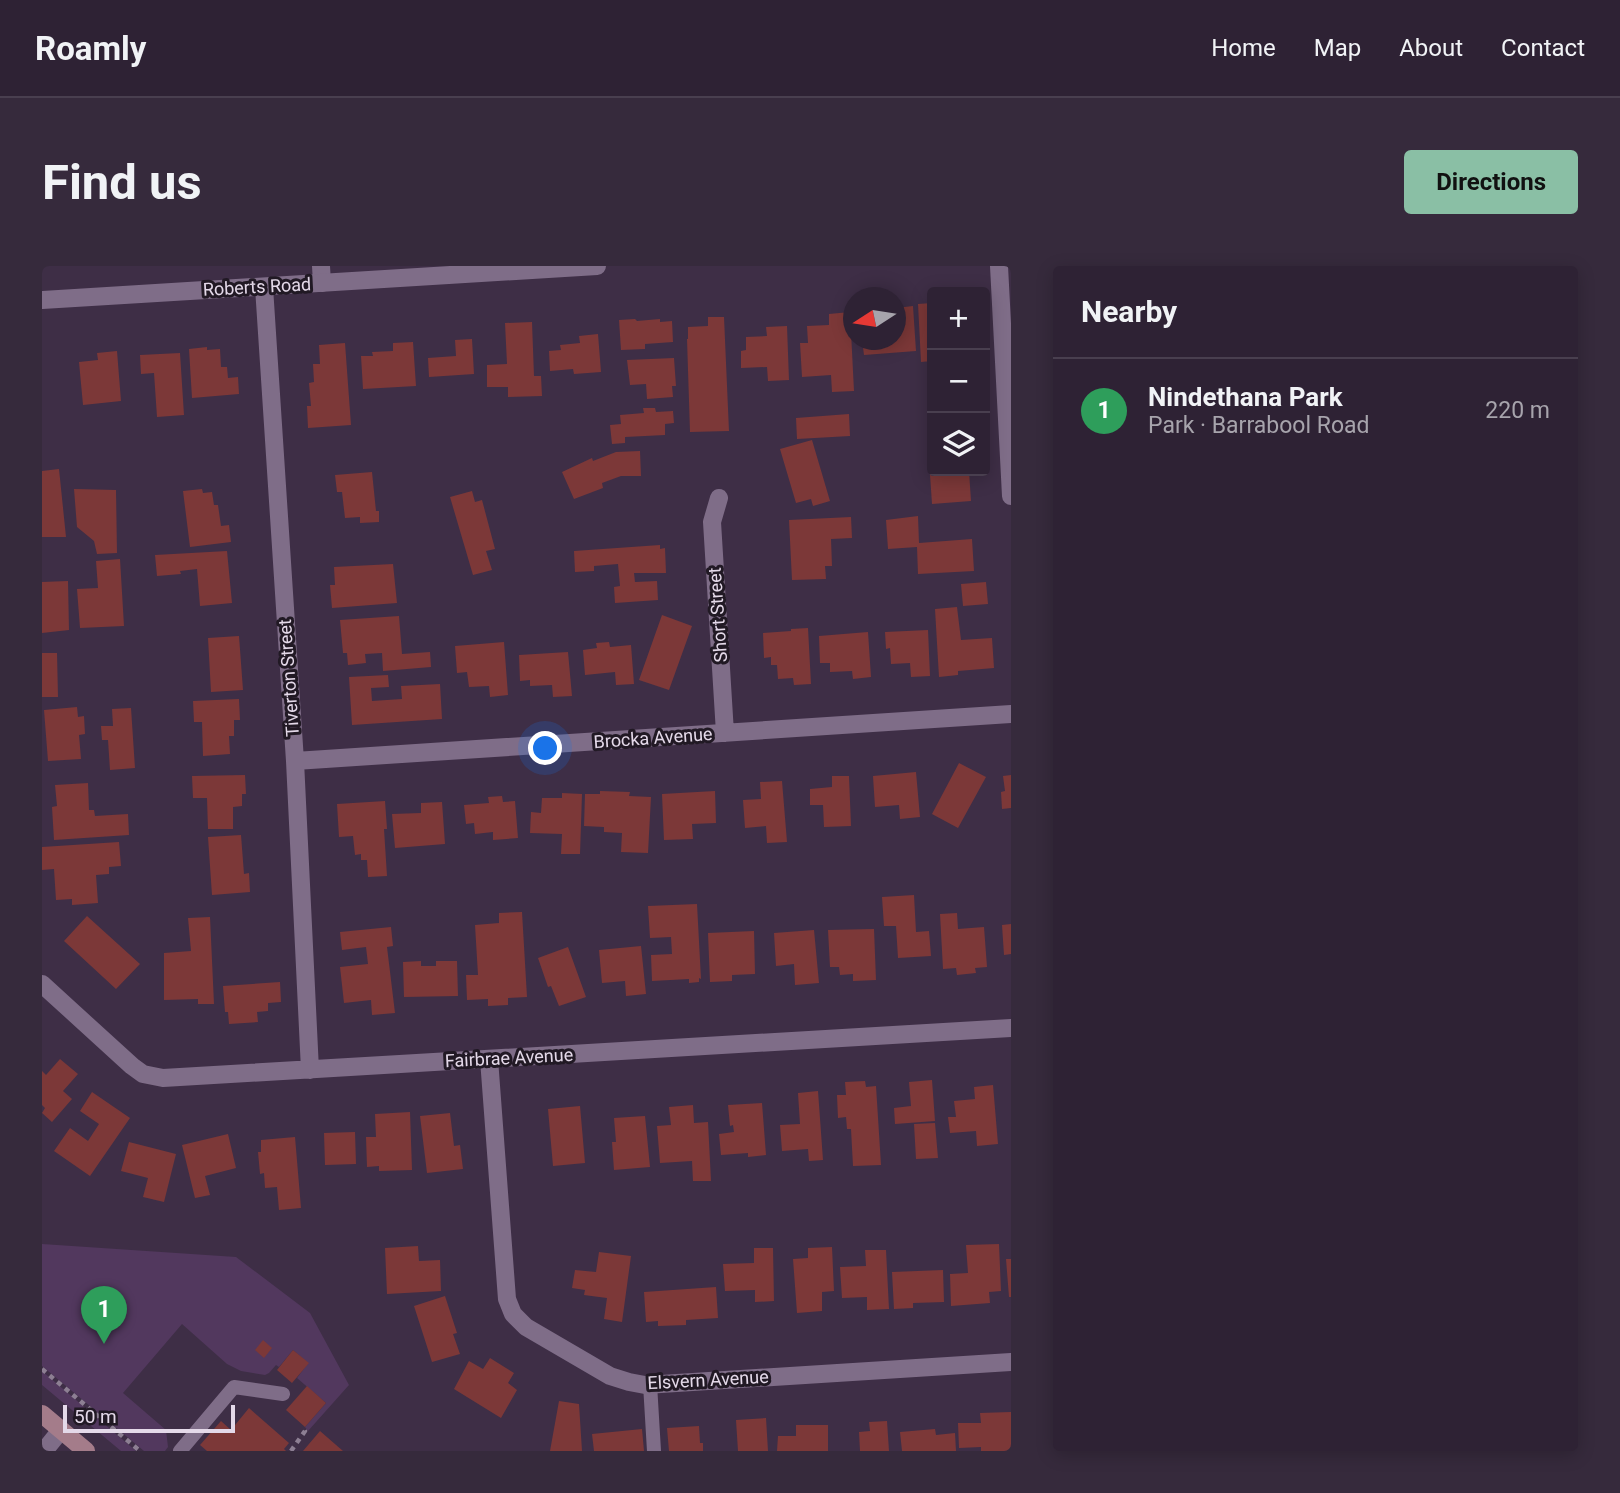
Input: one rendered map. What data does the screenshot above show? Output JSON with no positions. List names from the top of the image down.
{
  "streets": {
    "street": [
      "Roberts Road",
      "Short Street",
      "Tiverton Street",
      "Brocka Avenue",
      "Fairbrae Avenue",
      "Elsvern Avenue"
    ]
  },
  "crossings": [
    ["Roberts Road", "Tiverton Street"],
    ["Short Street", "Brocka Avenue"],
    ["Tiverton Street", "Brocka Avenue"],
    ["Tiverton Street", "Fairbrae Avenue"],
    ["Fairbrae Avenue", "Elsvern Avenue"]
  ],
  "scale_bar": "50 m",
  "north": "left",
  "page": {
    "header": "Roamly",
    "nav": [
      "Home",
      "Map",
      "About",
      "Contact"
    ],
    "buttons": "Directions",
    "title": "Find us",
    "heading": "Nearby",
    "map_buttons": ["+", "−"],
    "list": [
      {
        "mark": "1",
        "name": "Nindethana Park",
        "note": "Park · Barrabool Road",
        "value": "220 m"
      }
    ],
    "pins": "1",
    "scale": "50 m"
  }
}
